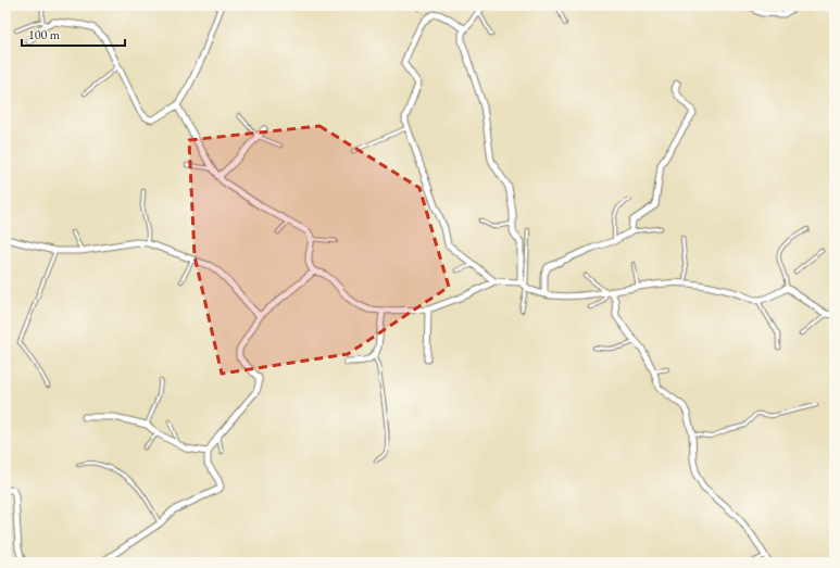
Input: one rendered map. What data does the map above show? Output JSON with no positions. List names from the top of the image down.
{
  "scale_bar": "100 m"
}
